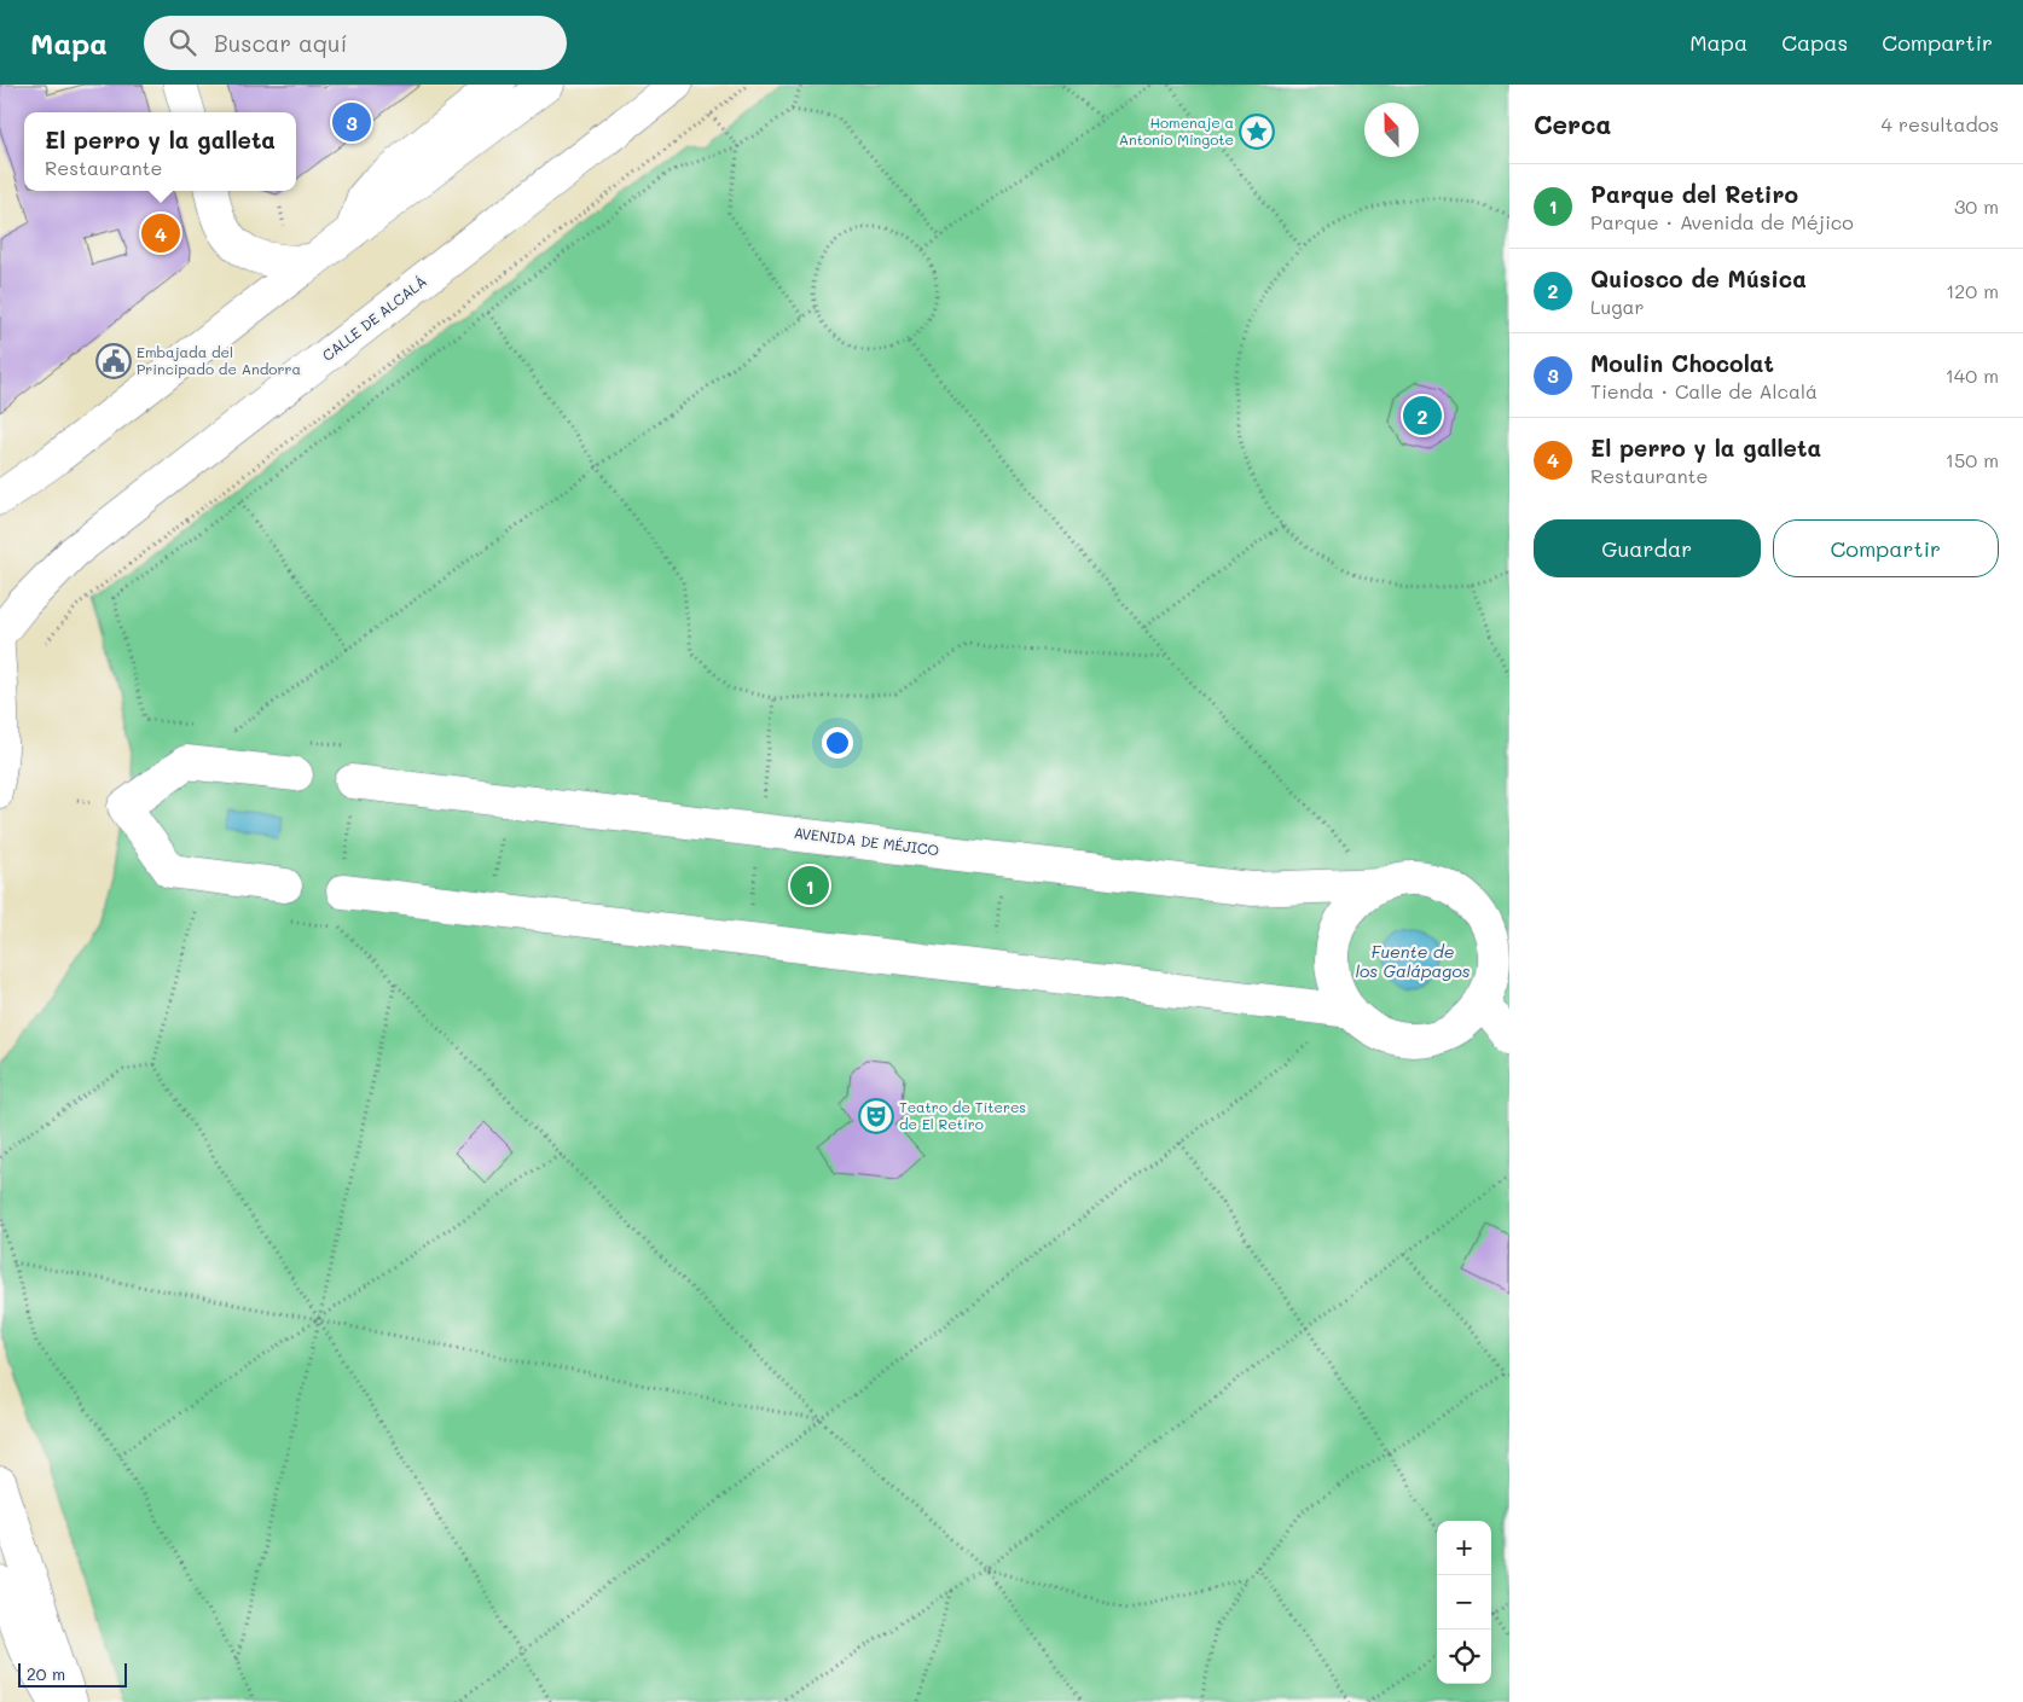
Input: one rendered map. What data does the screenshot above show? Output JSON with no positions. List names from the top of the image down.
{
  "streets": {
    "street": ["CALLE DE ALCALÁ", "AVENIDA DE MÉJICO"]
  },
  "water": ["Fuente de los Galápagos"],
  "places": {
    "place": ["Homenaje a Antonio Mingote"],
    "public building": ["Embajada del Principado de Andorra"],
    "theatre": ["Teatro de Títeres de El Retiro"]
  },
  "scale_bar": "20 m",
  "north": "top",
  "page": {
    "header": "Mapa",
    "search": "Buscar aquí",
    "nav": ["Mapa", "Capas", "Compartir"],
    "heading": ["Cerca", "4 resultados"],
    "pins": [
      "3",
      "4",
      "2",
      "1"
    ],
    "popup": ["El perro y la galleta", "Restaurante"],
    "list": [
      {
        "mark": "1",
        "name": "Parque del Retiro",
        "note": "Parque · Avenida de Méjico",
        "value": "30 m"
      },
      {
        "mark": "2",
        "name": "Quiosco de Música",
        "note": "Lugar",
        "value": "120 m"
      },
      {
        "mark": "3",
        "name": "Moulin Chocolat",
        "note": "Tienda · Calle de Alcalá",
        "value": "140 m"
      },
      {
        "mark": "4",
        "name": "El perro y la galleta",
        "note": "Restaurante",
        "value": "150 m"
      }
    ],
    "buttons": ["Guardar", "Compartir"],
    "map_buttons": ["+", "−"],
    "scale": "20 m"
  }
}
